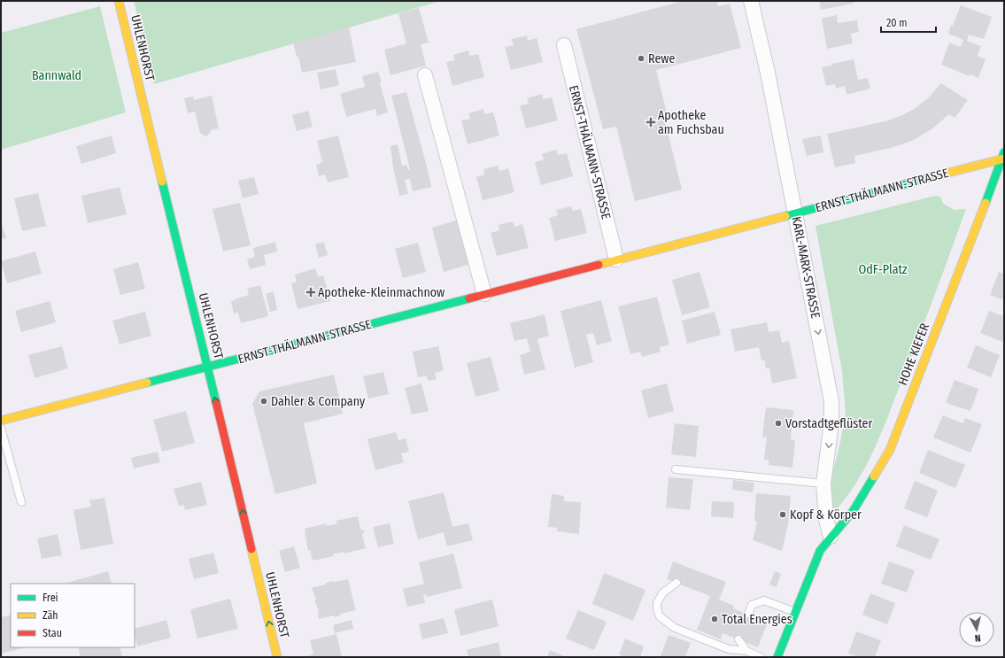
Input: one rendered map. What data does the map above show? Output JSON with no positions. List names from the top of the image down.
{
  "streets": {
    "street": [
      "UHLENHORST",
      "ERNST-THÄLMANN-STRASSE",
      "KARL-MARX-STRASSE",
      "HOHE KIEFER"
    ]
  },
  "crossings": [
    ["UHLENHORST", "ERNST-THÄLMANN-STRASSE"],
    ["ERNST-THÄLMANN-STRASSE", "KARL-MARX-STRASSE"],
    ["ERNST-THÄLMANN-STRASSE", "HOHE KIEFER"],
    ["KARL-MARX-STRASSE", "HOHE KIEFER"]
  ],
  "one_way": ["UHLENHORST", "KARL-MARX-STRASSE"],
  "parks": ["Bannwald", "OdF-Platz"],
  "places": {
    "other": [
      "Rewe",
      "Dahler & Company",
      "Vorstadtgeflüster",
      "Kopf & Körper",
      "Total Energies"
    ],
    "health": ["Apotheke am Fuchsbau", "Apotheke-Kleinmachnow"]
  },
  "legend": ["Frei", "Zäh", "Stau"],
  "scale_bar": "20 m",
  "north": "bottom"
}
